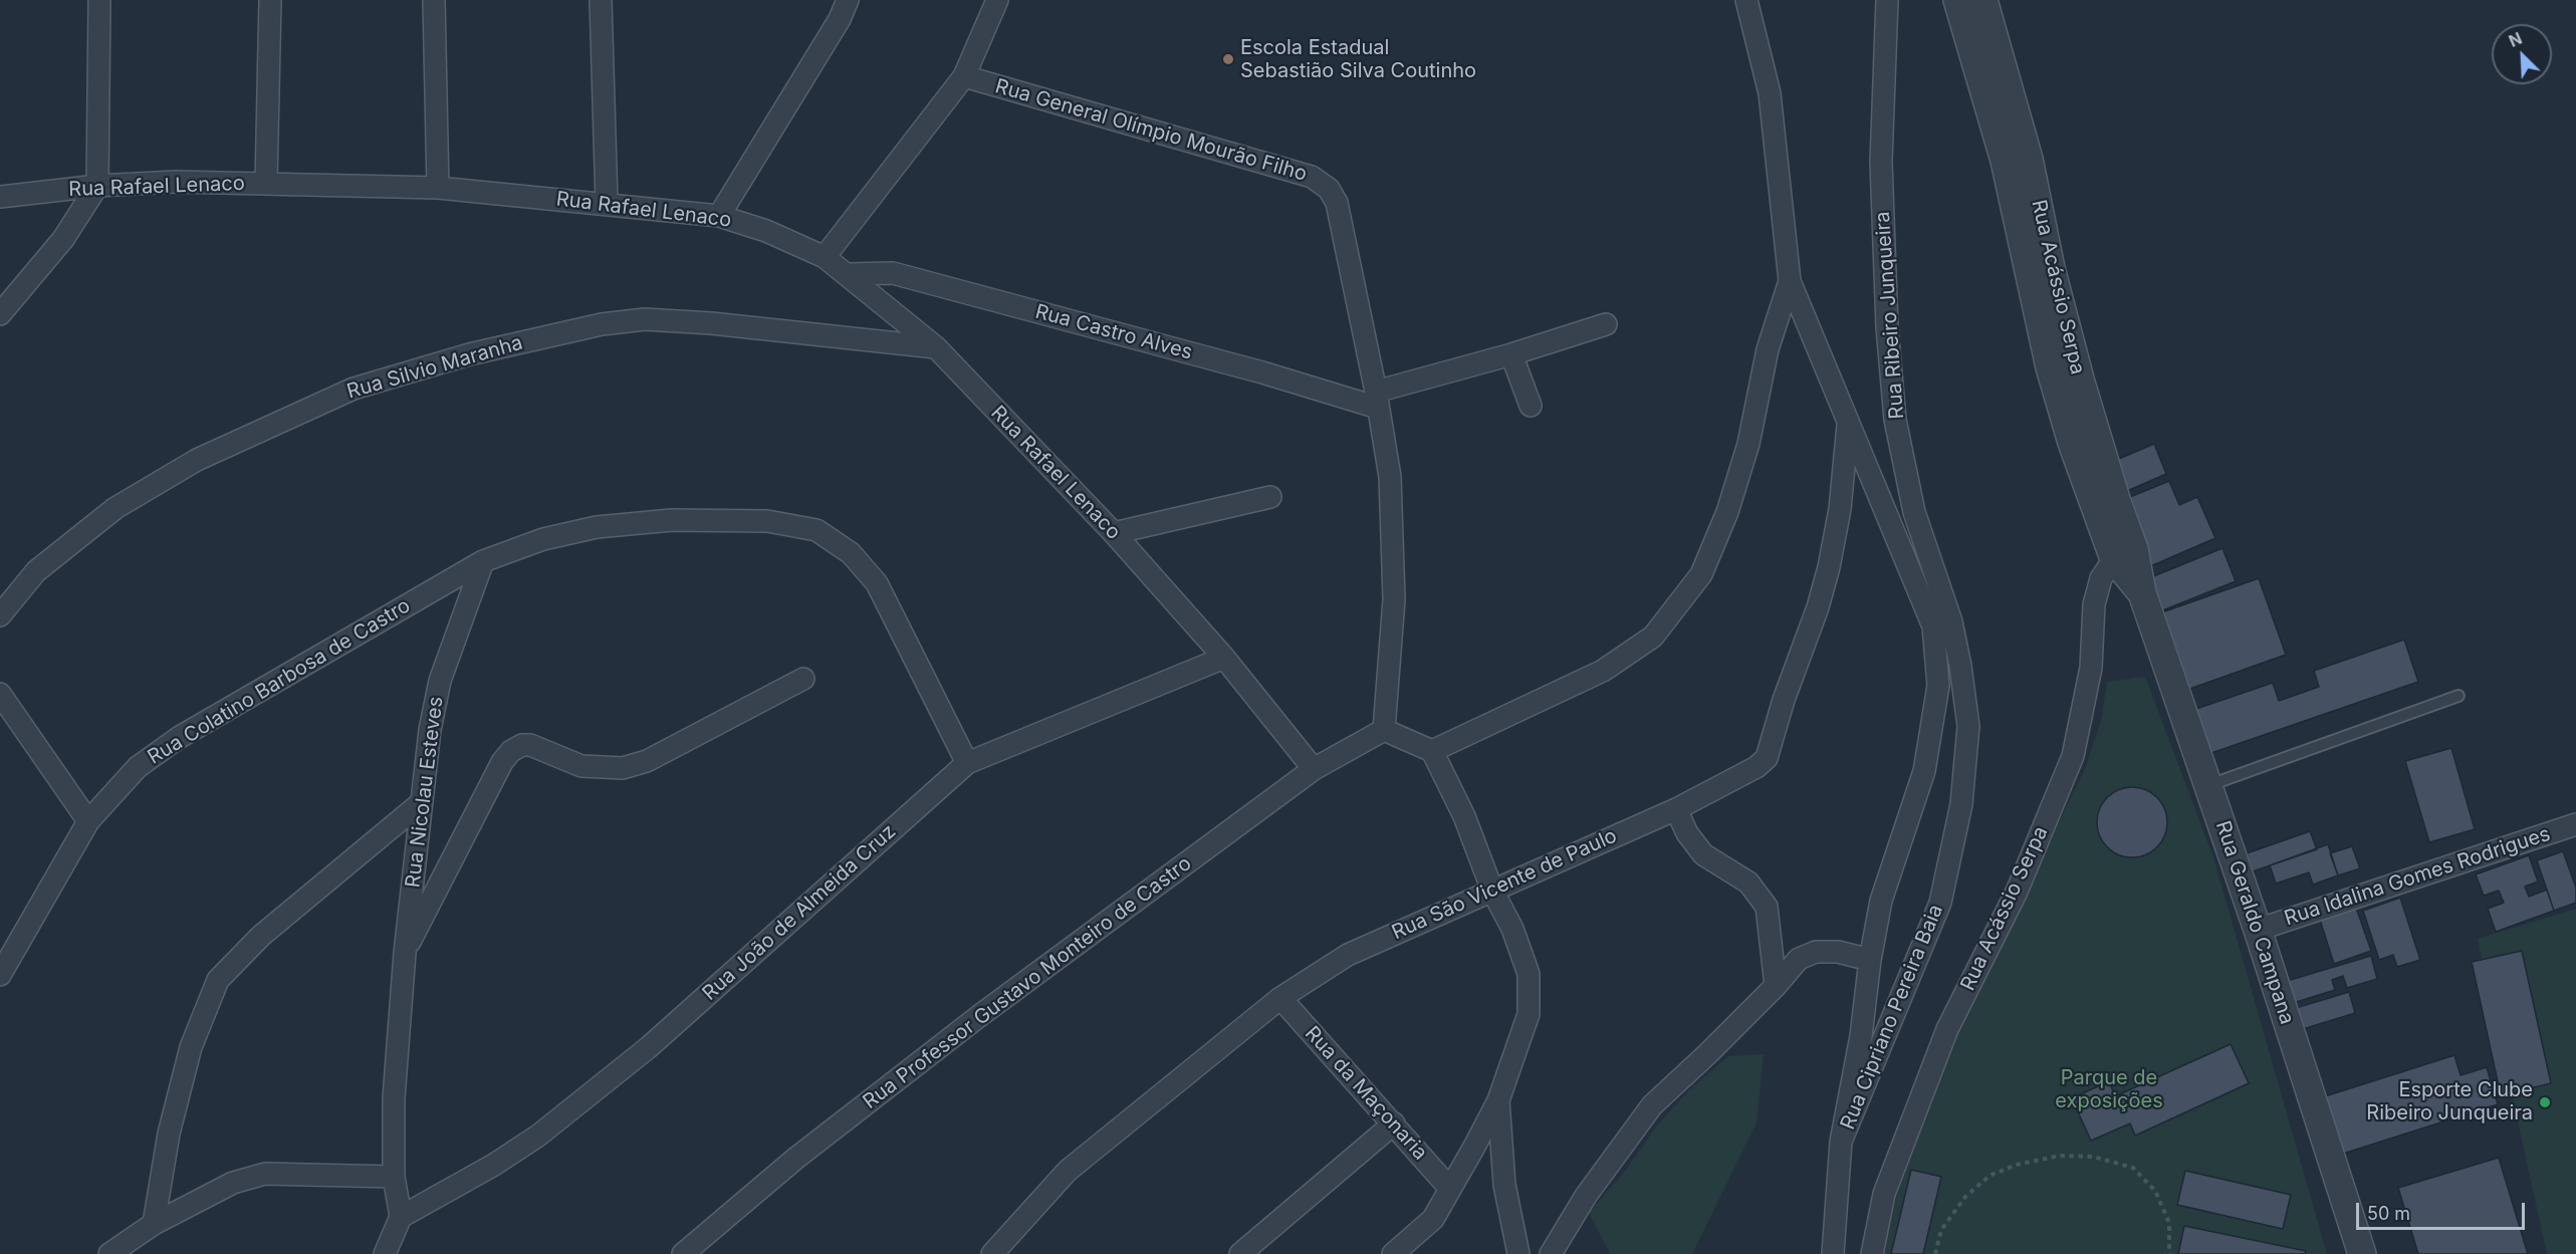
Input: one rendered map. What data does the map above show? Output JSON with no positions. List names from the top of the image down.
{
  "streets": {
    "street": [
      "Rua General Olímpio Mourão Filho",
      "Rua Rafael Lenaco",
      "Rua Acássio Serpa",
      "Rua Ribeiro Junqueira",
      "Rua Castro Alves",
      "Rua Silvio Maranha",
      "Rua Colatino Barbosa de Castro",
      "Rua Nicolau Esteves",
      "Rua Idalina Gomes Rodrigues",
      "Rua São Vicente de Paulo",
      "Rua João de Almeida Cruz",
      "Rua Geraldo Campana",
      "Rua Professor Gustavo Monteiro de Castro",
      "Rua Cipriano Pereira Baia",
      "Rua da Maçonaria"
    ]
  },
  "crossings": [
    ["Rua General Olímpio Mourão Filho", "Rua Castro Alves"],
    ["Rua General Olímpio Mourão Filho", "Rua Professor Gustavo Monteiro de Castro"],
    ["Rua Rafael Lenaco", "Rua Castro Alves"],
    ["Rua Rafael Lenaco", "Rua Silvio Maranha"],
    ["Rua Rafael Lenaco", "Rua João de Almeida Cruz"],
    ["Rua Rafael Lenaco", "Rua Professor Gustavo Monteiro de Castro"],
    ["Rua Acássio Serpa", "Rua Geraldo Campana"],
    ["Rua Ribeiro Junqueira", "Rua Cipriano Pereira Baia"],
    ["Rua Colatino Barbosa de Castro", "Rua Nicolau Esteves"],
    ["Rua Nicolau Esteves", "Rua João de Almeida Cruz"],
    ["Rua Idalina Gomes Rodrigues", "Rua Geraldo Campana"],
    ["Rua São Vicente de Paulo", "Rua da Maçonaria"]
  ],
  "parks": ["Parque de exposições"],
  "places": ["Escola Estadual Sebastião Silva Coutinho", "Esporte Clube Ribeiro Junqueira"],
  "scale_bar": "50 m",
  "north": "top left"
}
